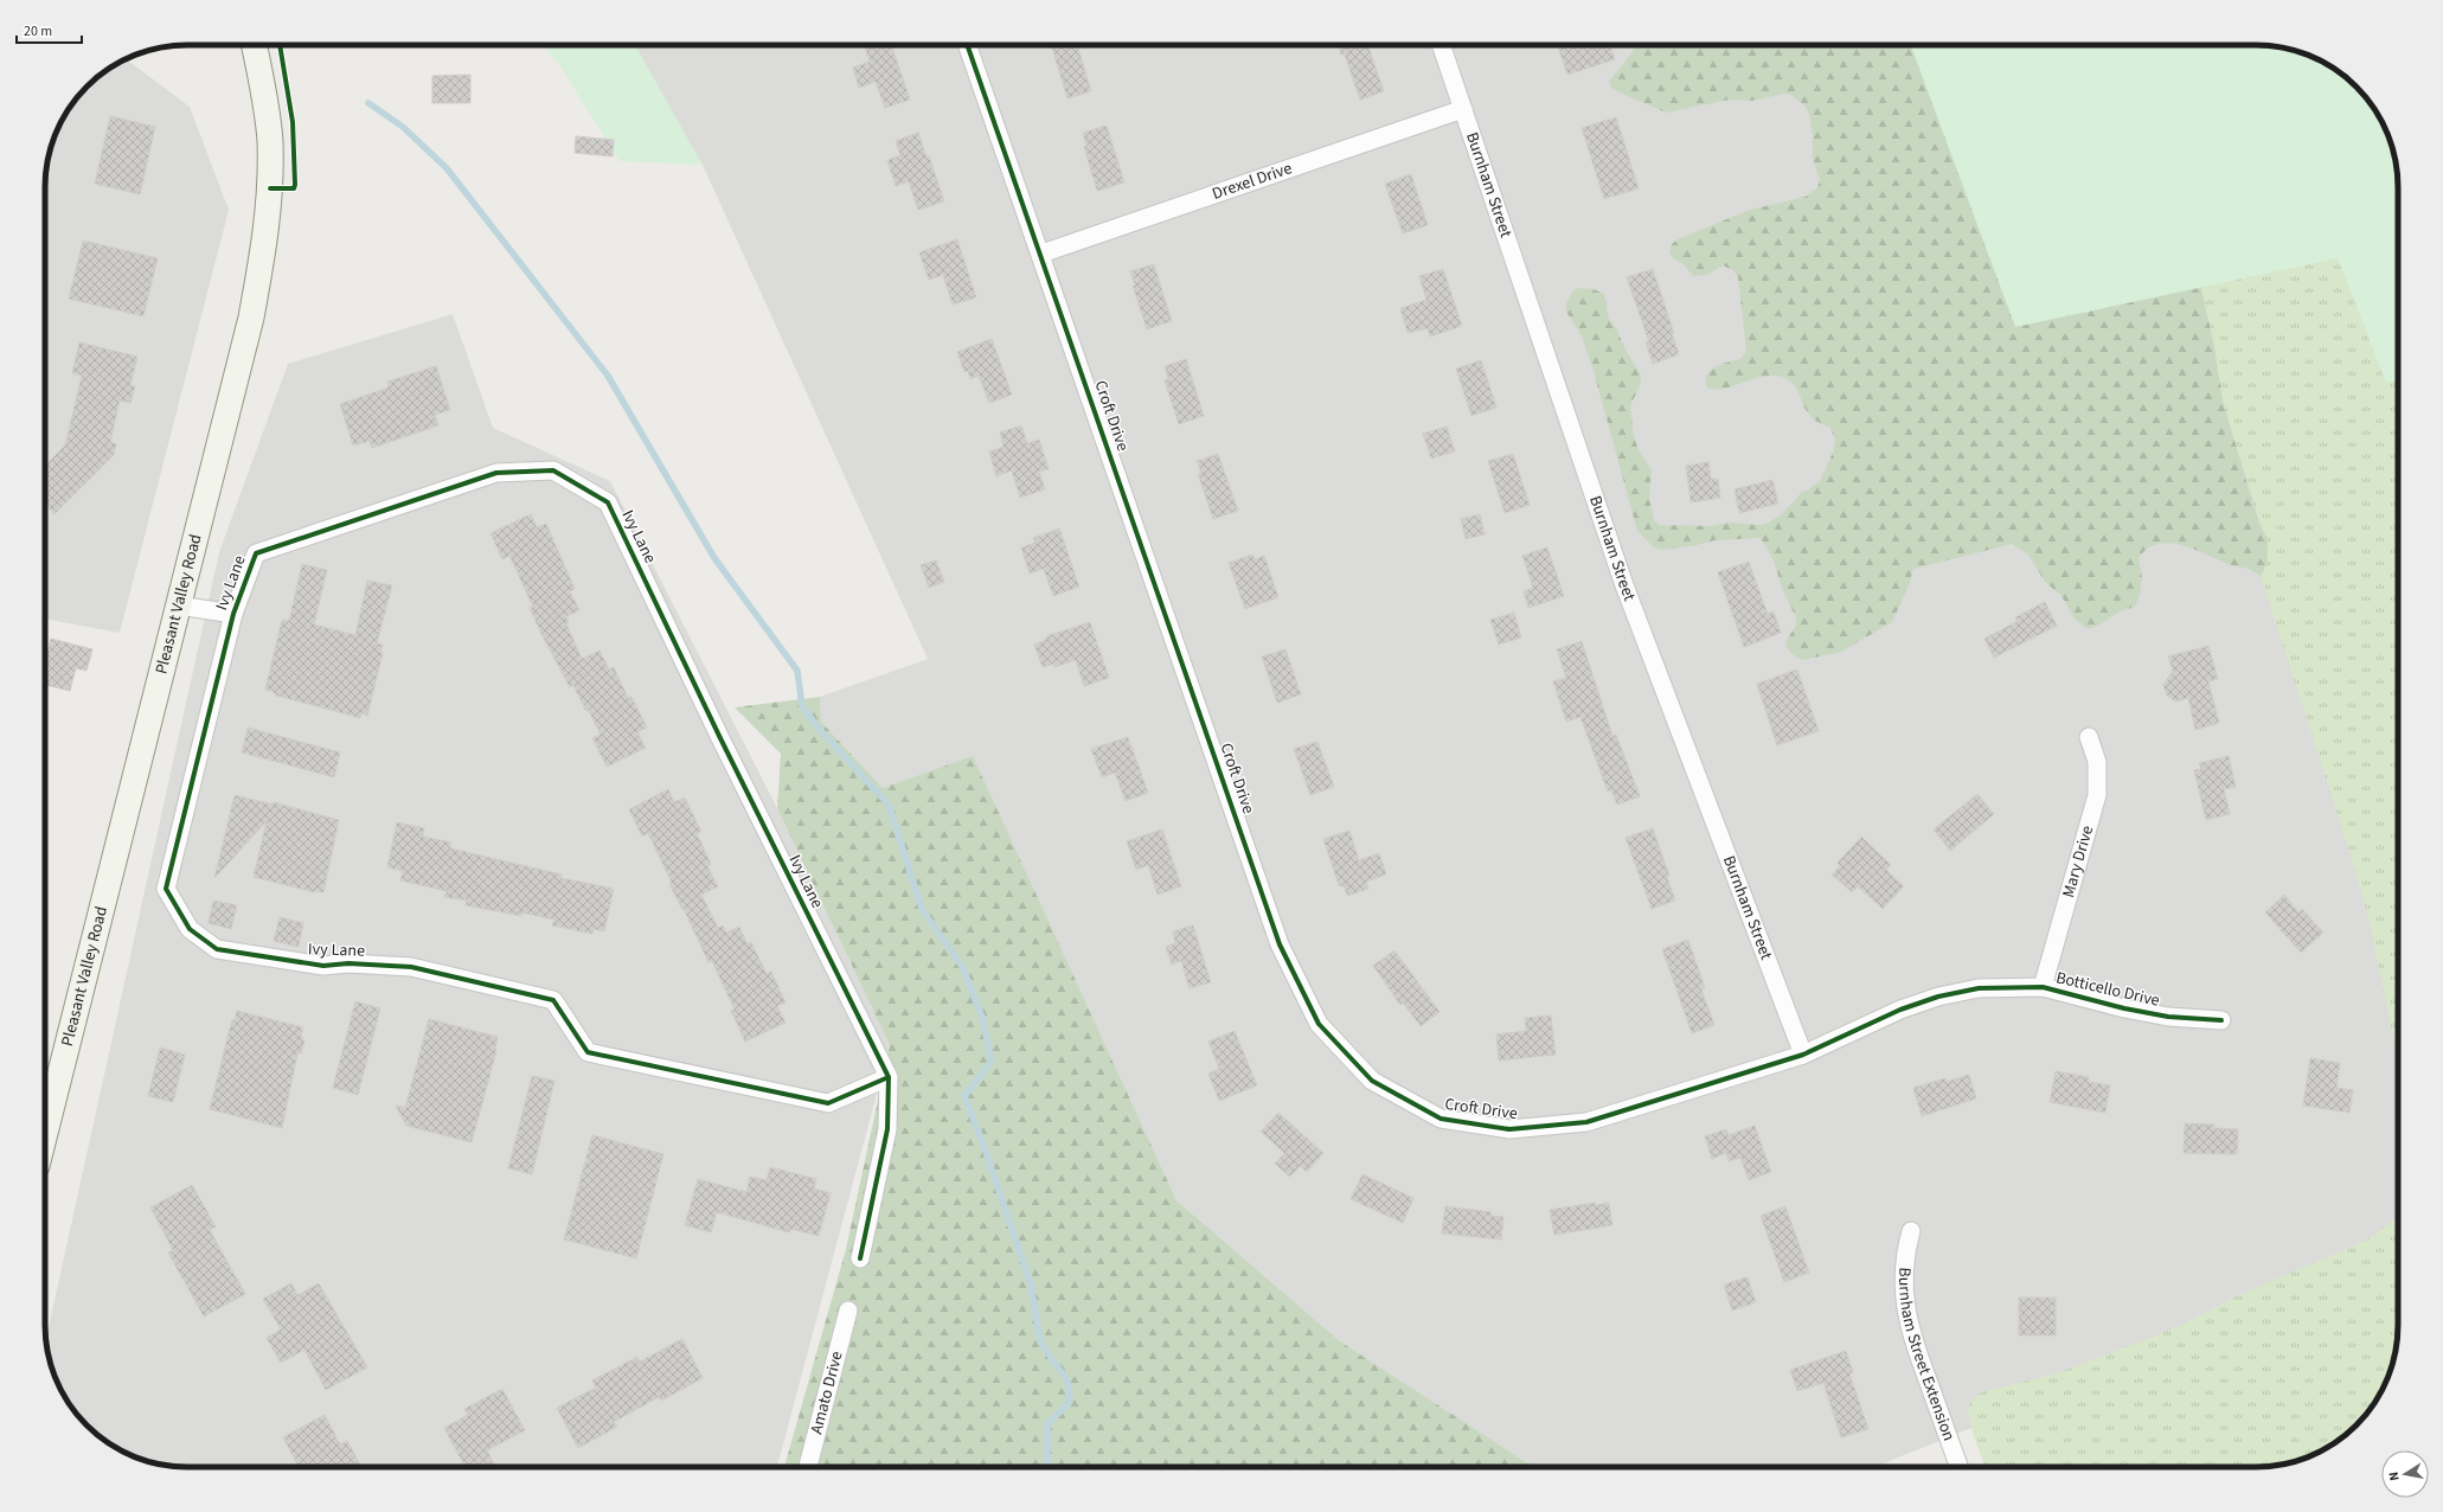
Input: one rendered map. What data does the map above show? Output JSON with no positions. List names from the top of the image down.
{
  "streets": {
    "main road": ["Pleasant Valley Road"],
    "street": [
      "Drexel Drive",
      "Burnham Street",
      "Croft Drive",
      "Ivy Lane",
      "Mary Drive",
      "Botticello Drive",
      "Burnham Street Extension",
      "Amato Drive"
    ]
  },
  "crossings": [
    ["Drexel Drive", "Burnham Street"],
    ["Drexel Drive", "Croft Drive"],
    ["Burnham Street", "Croft Drive"],
    ["Burnham Street", "Botticello Drive"],
    ["Croft Drive", "Botticello Drive"],
    ["Ivy Lane", "Pleasant Valley Road"],
    ["Mary Drive", "Botticello Drive"]
  ],
  "scale_bar": "20 m",
  "north": "left"
}
